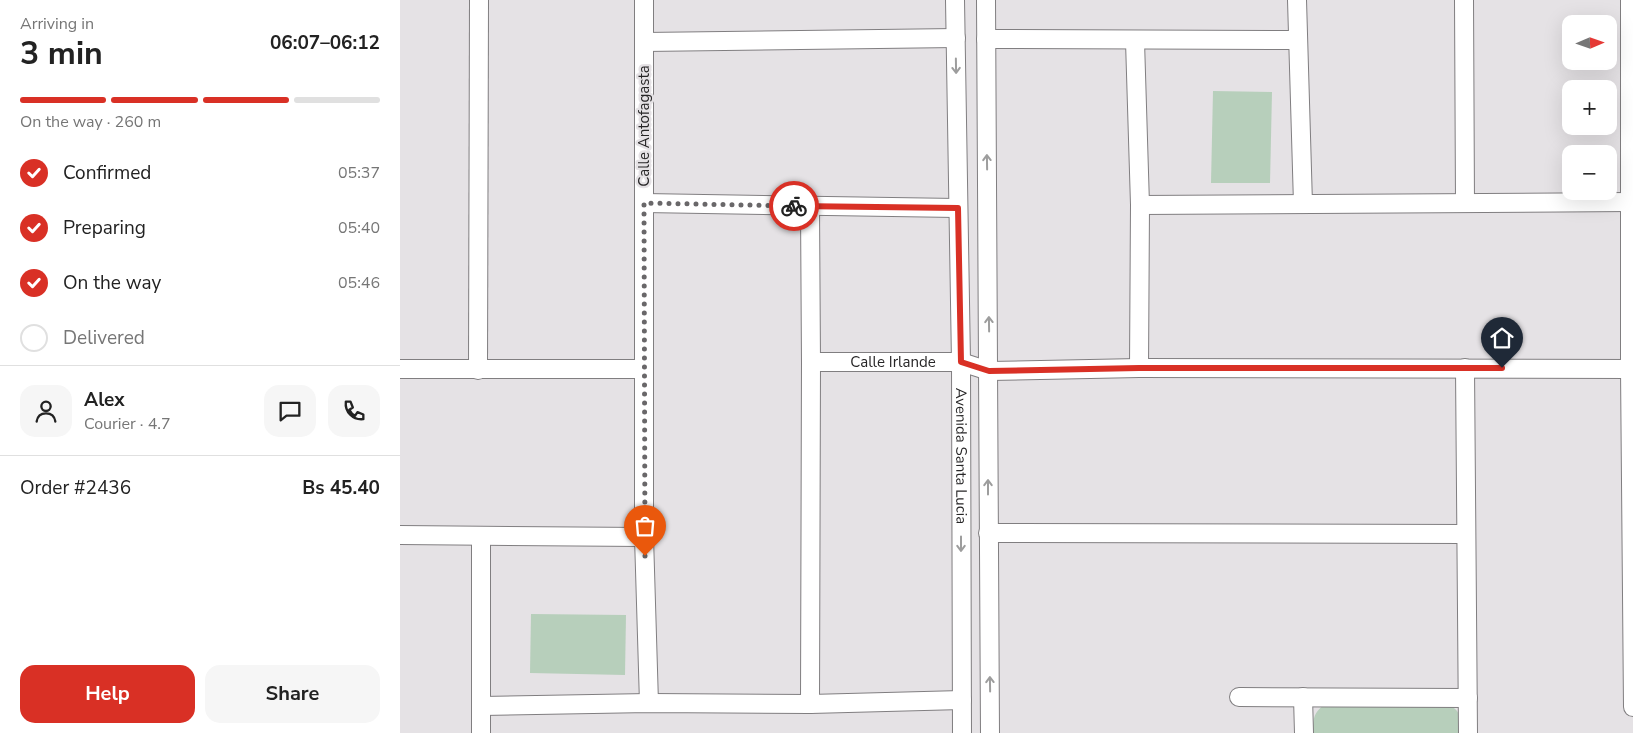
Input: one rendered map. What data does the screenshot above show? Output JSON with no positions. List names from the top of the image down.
{
  "streets": {
    "street": ["Calle Antofagasta", "Calle Irlande", "Avenida Santa Lucia"]
  },
  "crossings": [
    ["Calle Irlande", "Avenida Santa Lucia"]
  ],
  "north": "right",
  "page": {
    "heading": ["3 min", "Arriving in", "06:07–06:12"],
    "panel": [
      "Alex",
      "Courier · 4.7",
      "Order #2436",
      "Bs 45.40"
    ],
    "map_buttons": ["+", "−"],
    "bar": "On the way · 260 m",
    "list": [
      ["Confirmed", "05:37"],
      ["Preparing", "05:40"],
      ["On the way", "05:46"],
      "Delivered"
    ],
    "buttons": ["Help", "Share"]
  }
}
